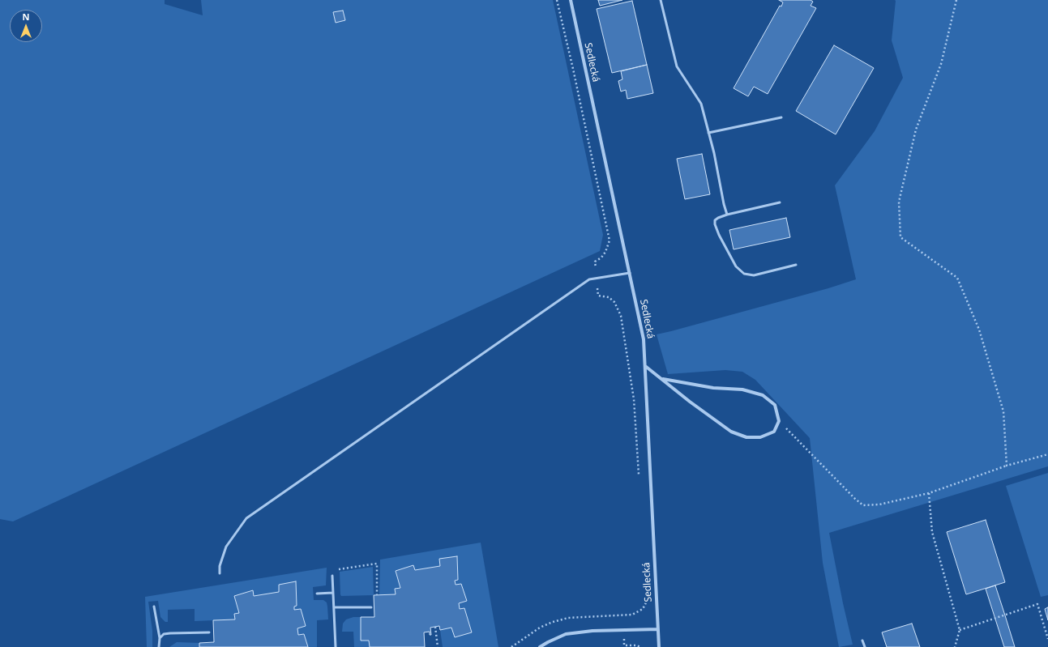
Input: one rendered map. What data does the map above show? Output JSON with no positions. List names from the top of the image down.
{
  "streets": {
    "street": ["Sedlecká"]
  },
  "north": "top"
}
